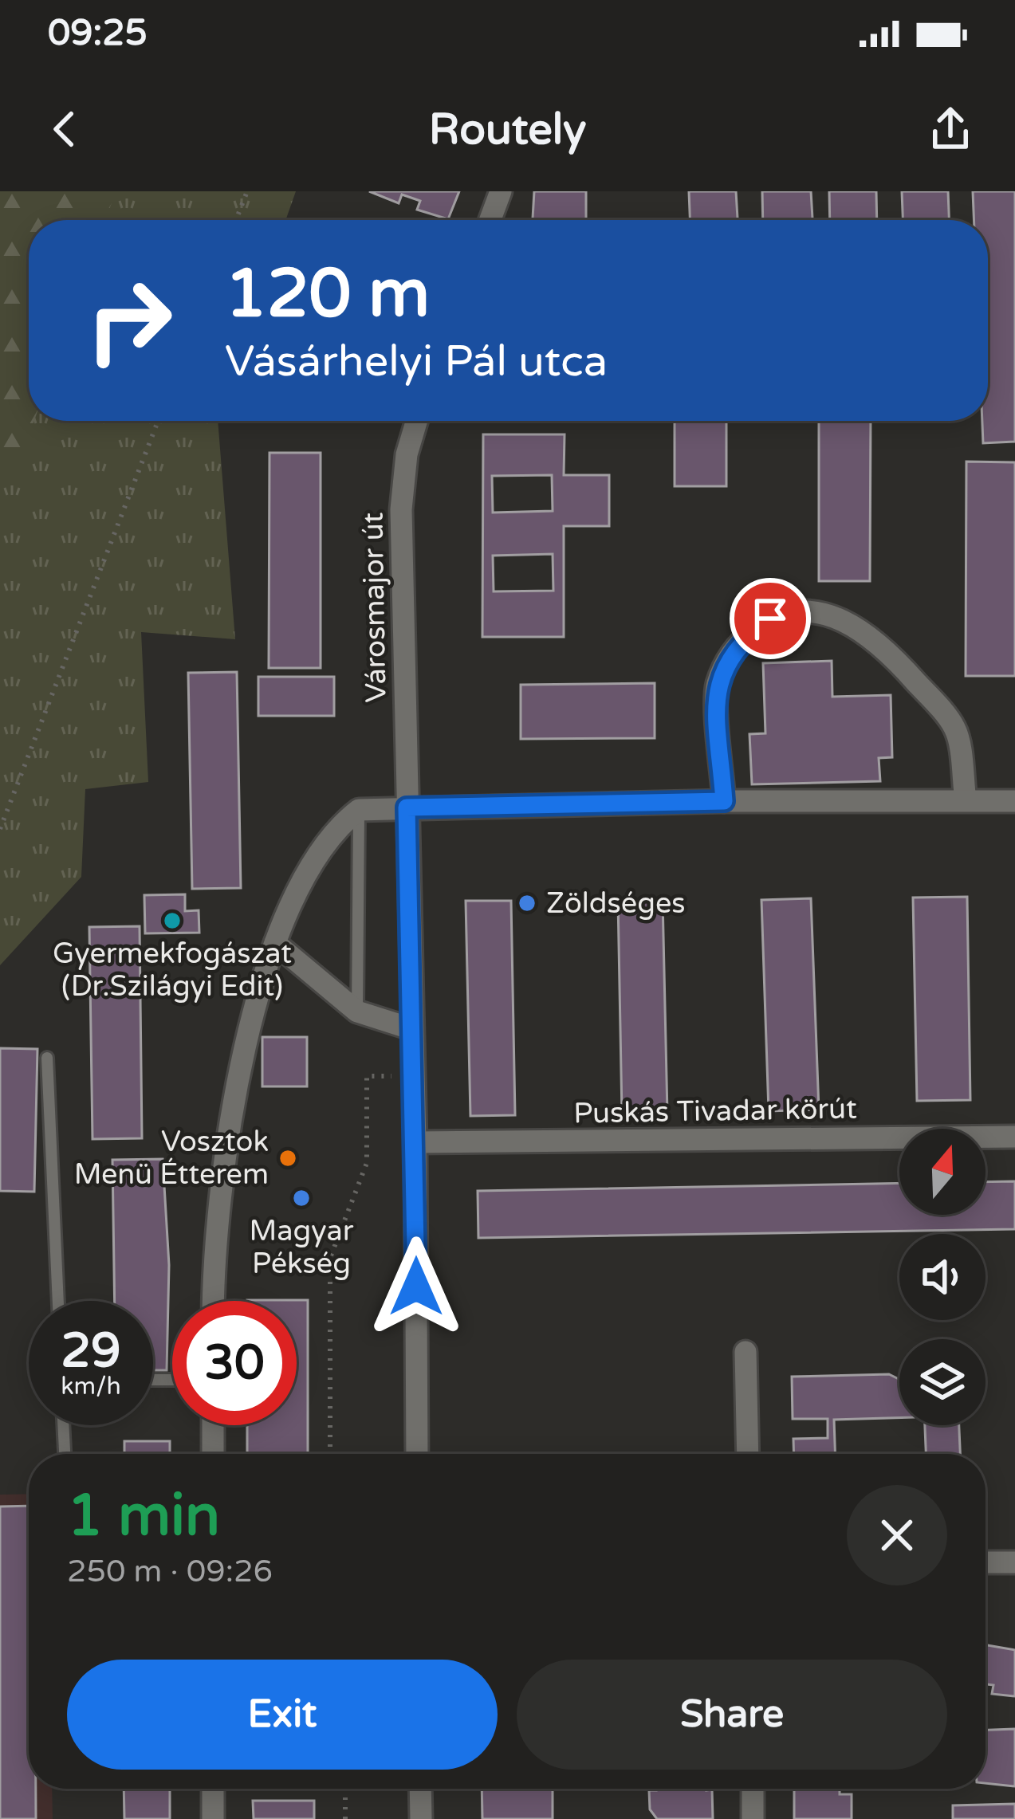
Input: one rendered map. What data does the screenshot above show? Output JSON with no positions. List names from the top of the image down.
{
  "streets": {
    "street": ["Városmajor út", "Puskás Tivadar körút"]
  },
  "crossings": [
    ["Városmajor út", "Puskás Tivadar körút"]
  ],
  "places": [
    "Zöldséges",
    "Gyermekfogászat (Dr.Szilágyi Edit)",
    "Vosztok Menü Étterem",
    "Magyar Pékség"
  ],
  "north": "top",
  "page": {
    "status": "09:25",
    "header": "Routely",
    "turn": ["120 m", "Vásárhelyi Pál utca"],
    "speed": "29 km/h",
    "limit": "30",
    "heading": ["1 min", "250 m · 09:26"],
    "buttons": ["Exit", "Share"]
  }
}
